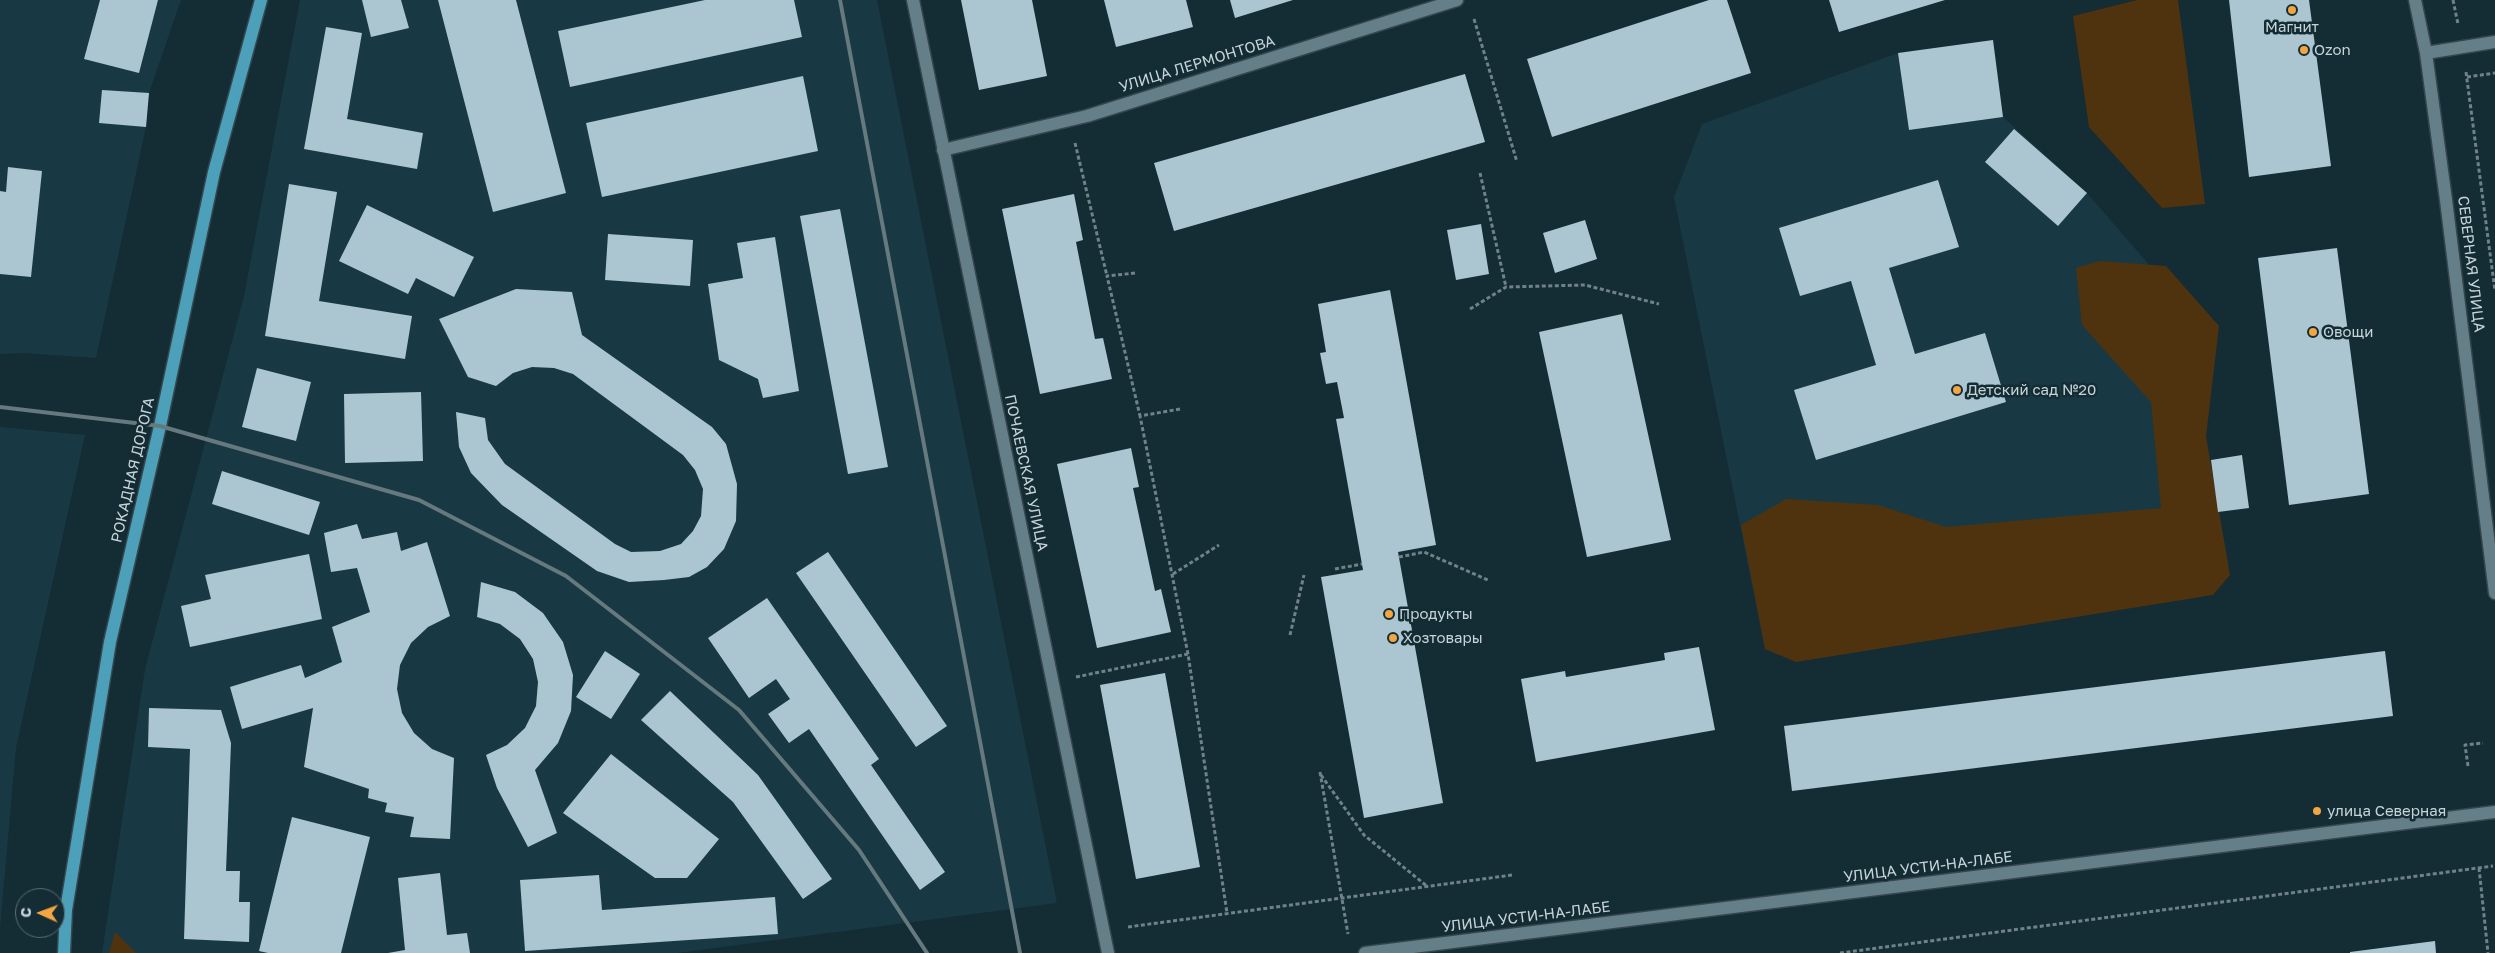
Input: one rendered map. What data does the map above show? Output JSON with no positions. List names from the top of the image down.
{
  "streets": {
    "main road": ["РОКАДНАЯ ДОРОГА"],
    "street": [
      "УЛИЦА ЛЕРМОНТОВА",
      "СЕВЕРНАЯ УЛИЦА",
      "ПОЧАЕВСКАЯ УЛИЦА",
      "УЛИЦА УСТИ-НА-ЛАБЕ"
    ]
  },
  "crossings": [
    ["УЛИЦА ЛЕРМОНТОВА", "ПОЧАЕВСКАЯ УЛИЦА"]
  ],
  "places": [
    "Магнит",
    "Ozon",
    "Овощи",
    "Детский сад №20",
    "Продукты",
    "Хозтовары",
    "улица Северная"
  ],
  "north": "left"
}
